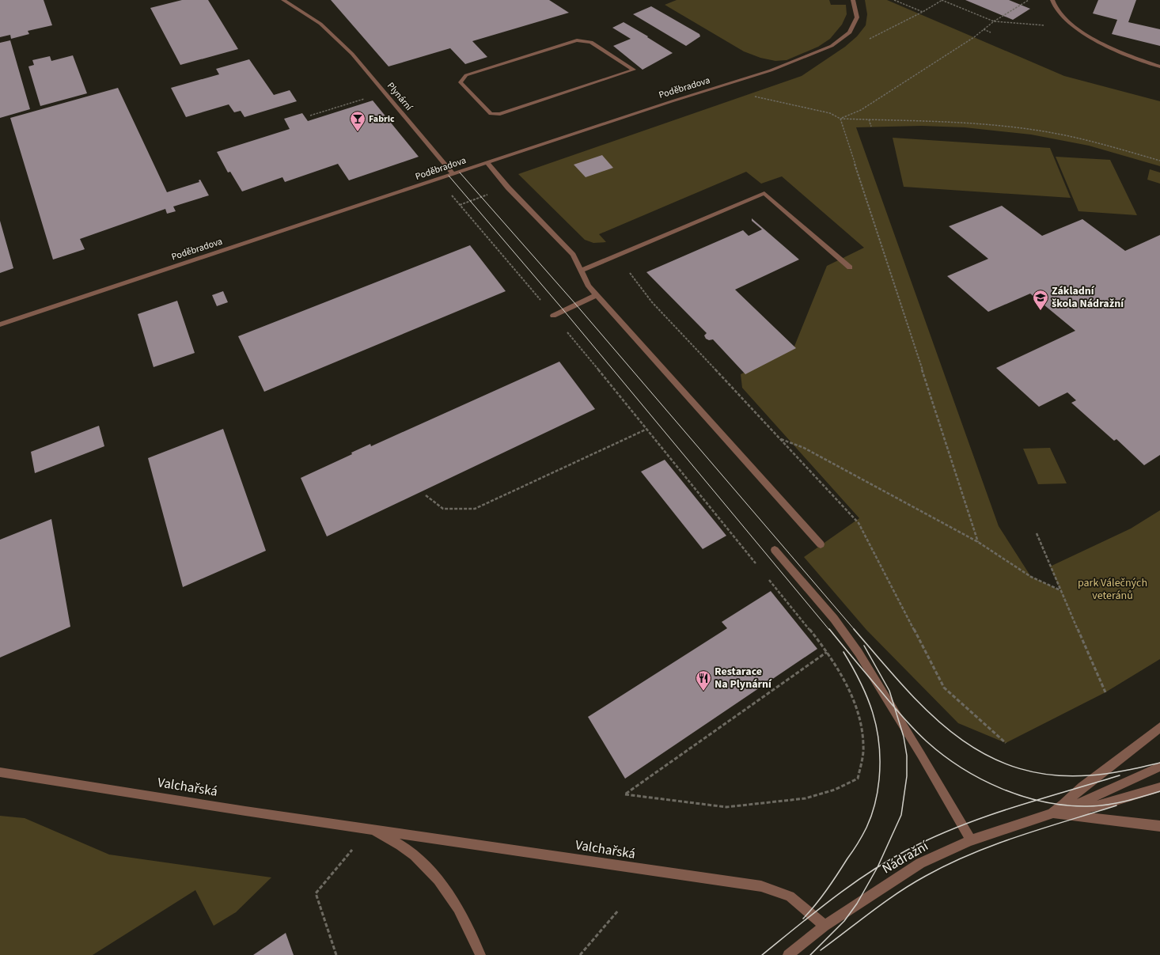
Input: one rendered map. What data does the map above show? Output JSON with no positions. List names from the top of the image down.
{
  "streets": {
    "street": [
      "Poděbradova",
      "Plynární",
      "Valchařská",
      "Nádražní"
    ]
  },
  "crossings": [
    ["Poděbradova", "Plynární"],
    ["Valchařská", "Nádražní"]
  ],
  "parks": ["park Válečných veteránů"],
  "places": {
    "bar": ["Fabric"],
    "school or university": ["Základní škola Nádražní"],
    "restaurant": ["Restarace Na Plynární"]
  }
}
